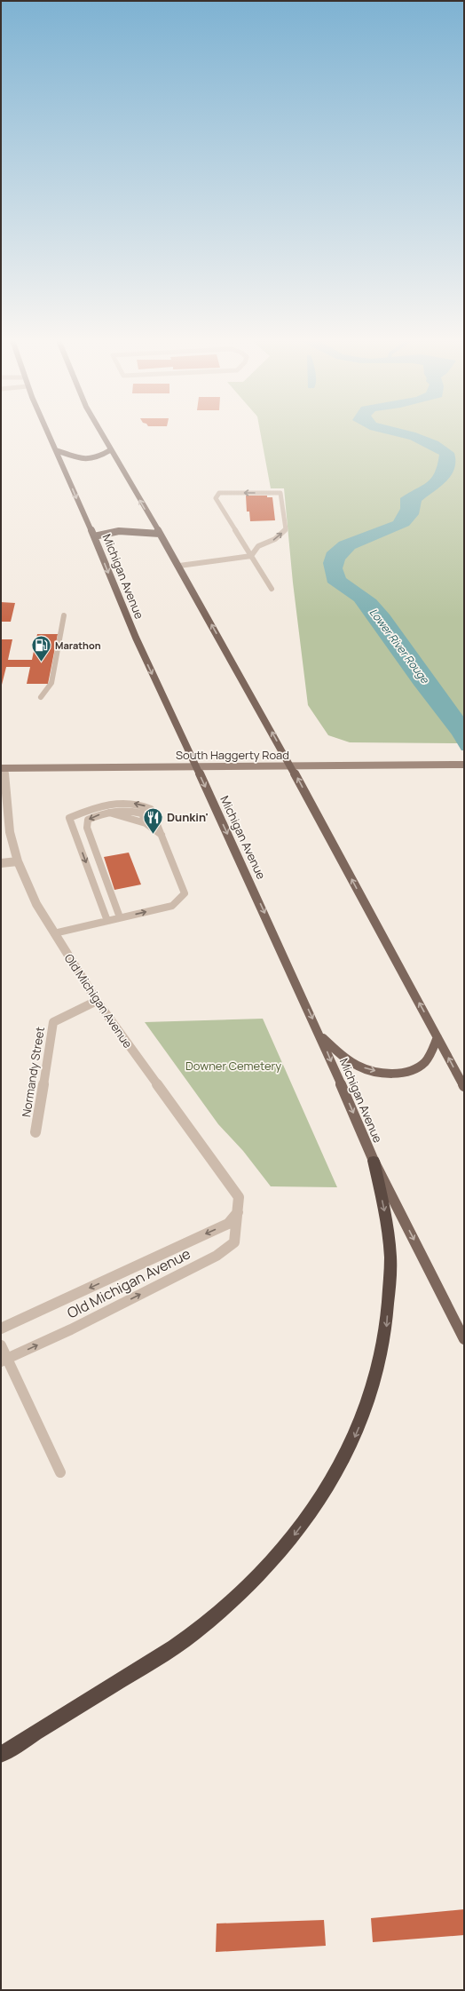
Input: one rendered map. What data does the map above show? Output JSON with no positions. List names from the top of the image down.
{
  "streets": {
    "main road": ["Michigan Avenue", "South Haggerty Road"],
    "street": ["Old Michigan Avenue", "Normandy Street"]
  },
  "crossings": [
    ["Michigan Avenue", "South Haggerty Road"],
    ["South Haggerty Road", "Old Michigan Avenue"],
    ["Old Michigan Avenue", "Normandy Street"]
  ],
  "water": ["Lower River Rouge"],
  "parks": ["Downer Cemetery"],
  "places": {
    "fuel station": ["Marathon"],
    "restaurant": ["Dunkin'"]
  }
}
